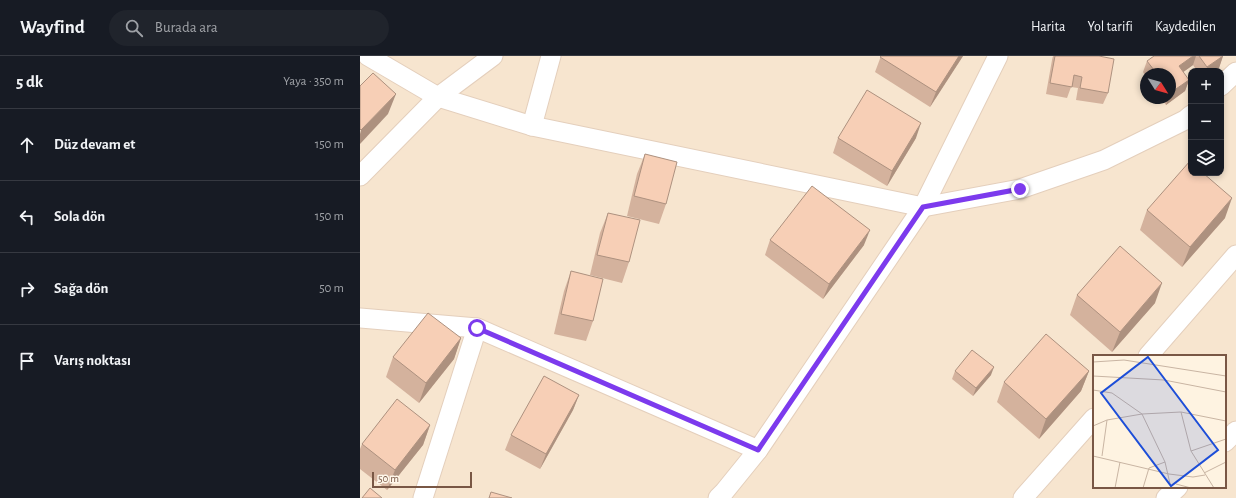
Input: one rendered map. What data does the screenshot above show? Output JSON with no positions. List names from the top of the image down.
{
  "scale_bar": "50 m",
  "north": "bottom right",
  "page": {
    "header": "Wayfind",
    "search": "Burada ara",
    "nav": ["Harita", "Yol tarifi", "Kaydedilen"],
    "heading": ["5 dk", "Yaya · 350 m"],
    "map_buttons": ["+", "−"],
    "list": [
      ["Düz devam et", "150 m"],
      ["Sola dön", "150 m"],
      ["Sağa dön", "50 m"],
      "Varış noktası"
    ],
    "scale": "50 m"
  }
}
